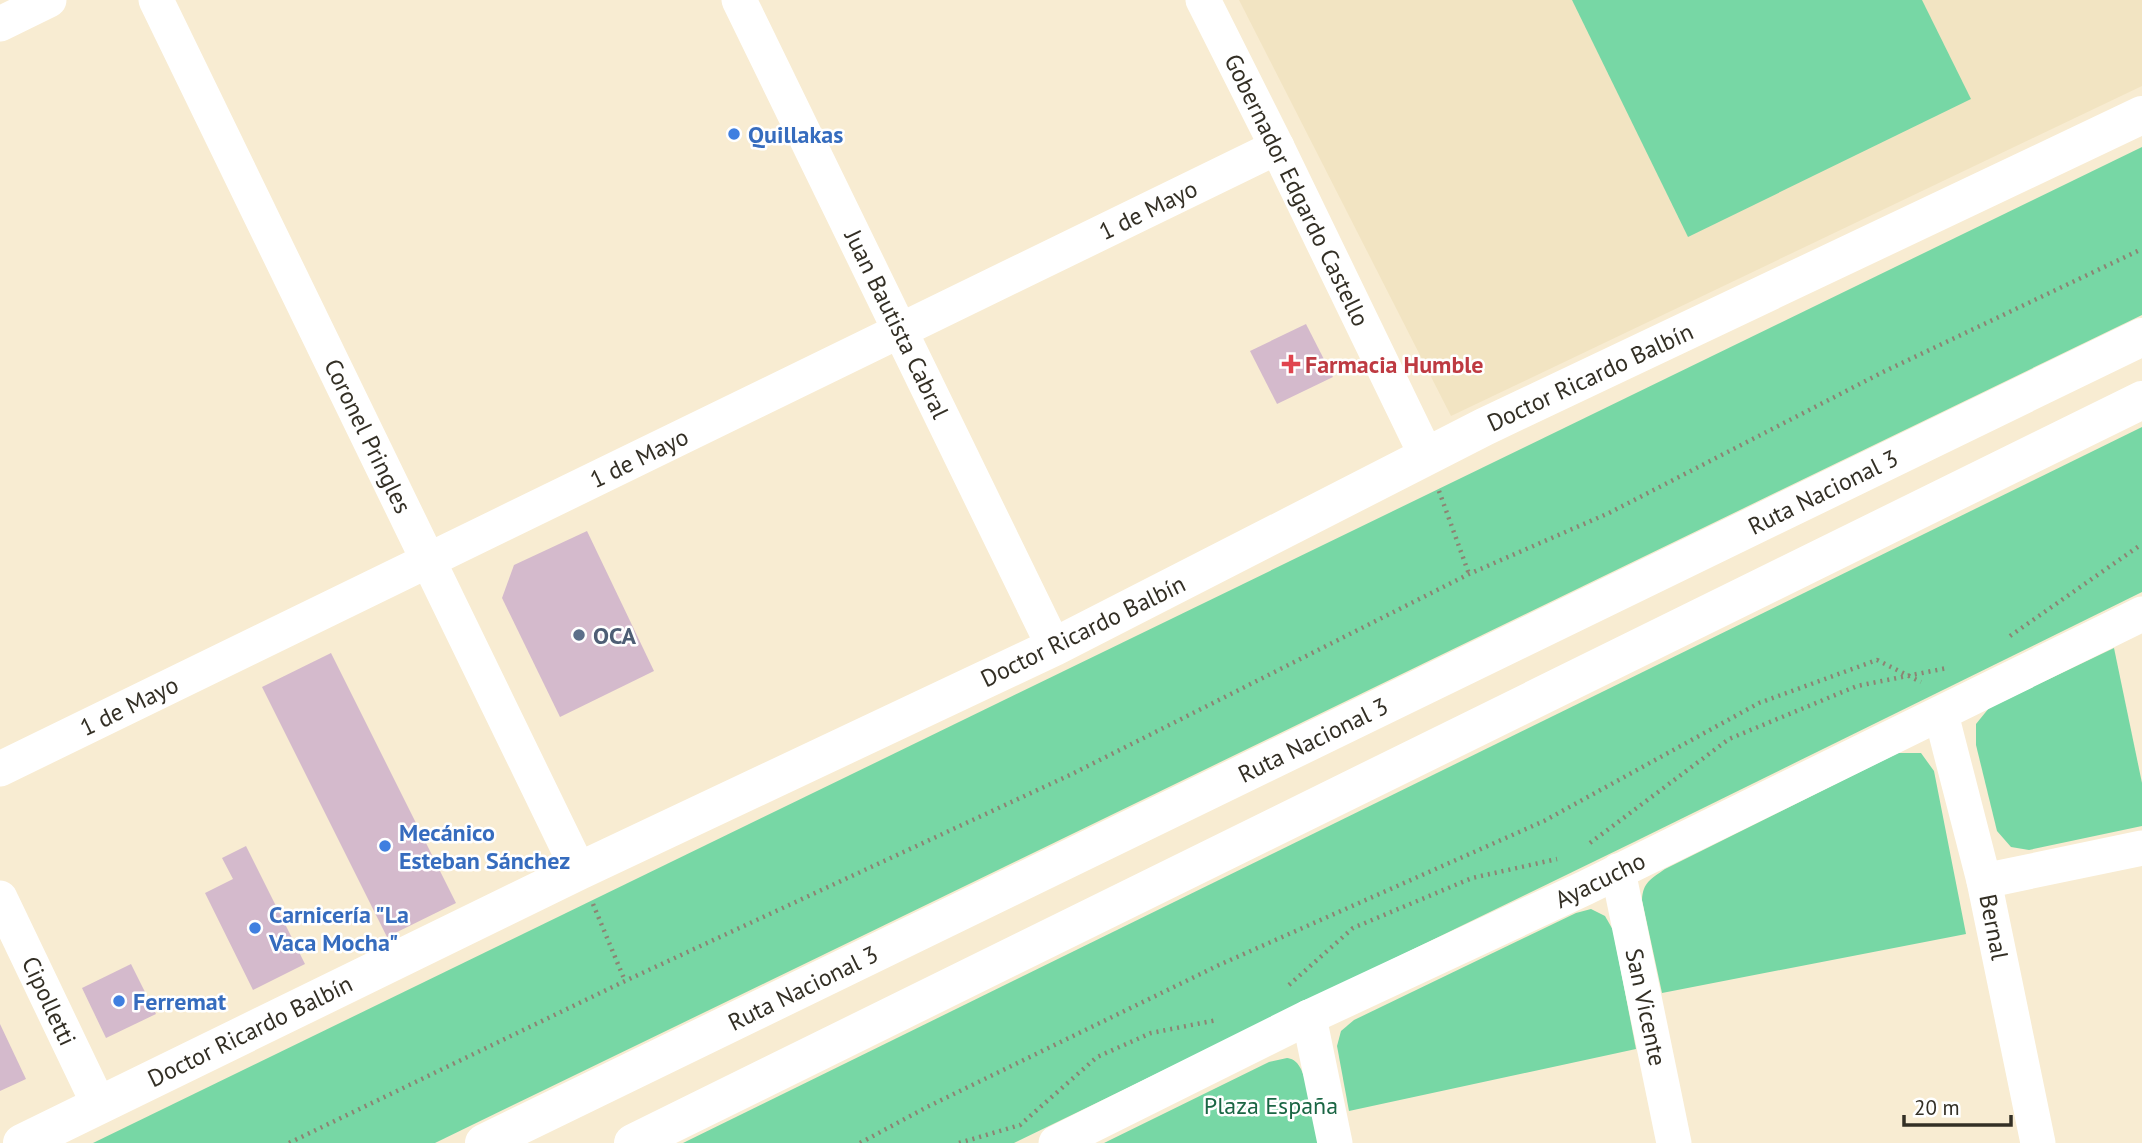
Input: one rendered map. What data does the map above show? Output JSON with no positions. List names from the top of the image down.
{
  "streets": {
    "main road": ["Doctor Ricardo Balbín", "Ruta Nacional 3"],
    "street": [
      "Gobernador Edgardo Castello",
      "1 de Mayo",
      "Juan Bautista Cabral",
      "Coronel Pringles",
      "Ayacucho",
      "Bernal",
      "Cipolletti",
      "San Vicente"
    ]
  },
  "crossings": [
    ["Gobernador Edgardo Castello", "1 de Mayo"],
    ["Gobernador Edgardo Castello", "Doctor Ricardo Balbín"],
    ["1 de Mayo", "Juan Bautista Cabral"],
    ["1 de Mayo", "Coronel Pringles"],
    ["Juan Bautista Cabral", "Doctor Ricardo Balbín"],
    ["Doctor Ricardo Balbín", "Coronel Pringles"],
    ["Doctor Ricardo Balbín", "Cipolletti"],
    ["Ayacucho", "Bernal"],
    ["Ayacucho", "San Vicente"]
  ],
  "parks": ["Plaza España"],
  "places": {
    "other": [
      "Quillakas",
      "OCA",
      "Mecánico Esteban Sánchez",
      "Carnicería \"La Vaca Mocha\"",
      "Ferremat"
    ],
    "health": ["Farmacia Humble"]
  },
  "scale_bar": "20 m"
}
